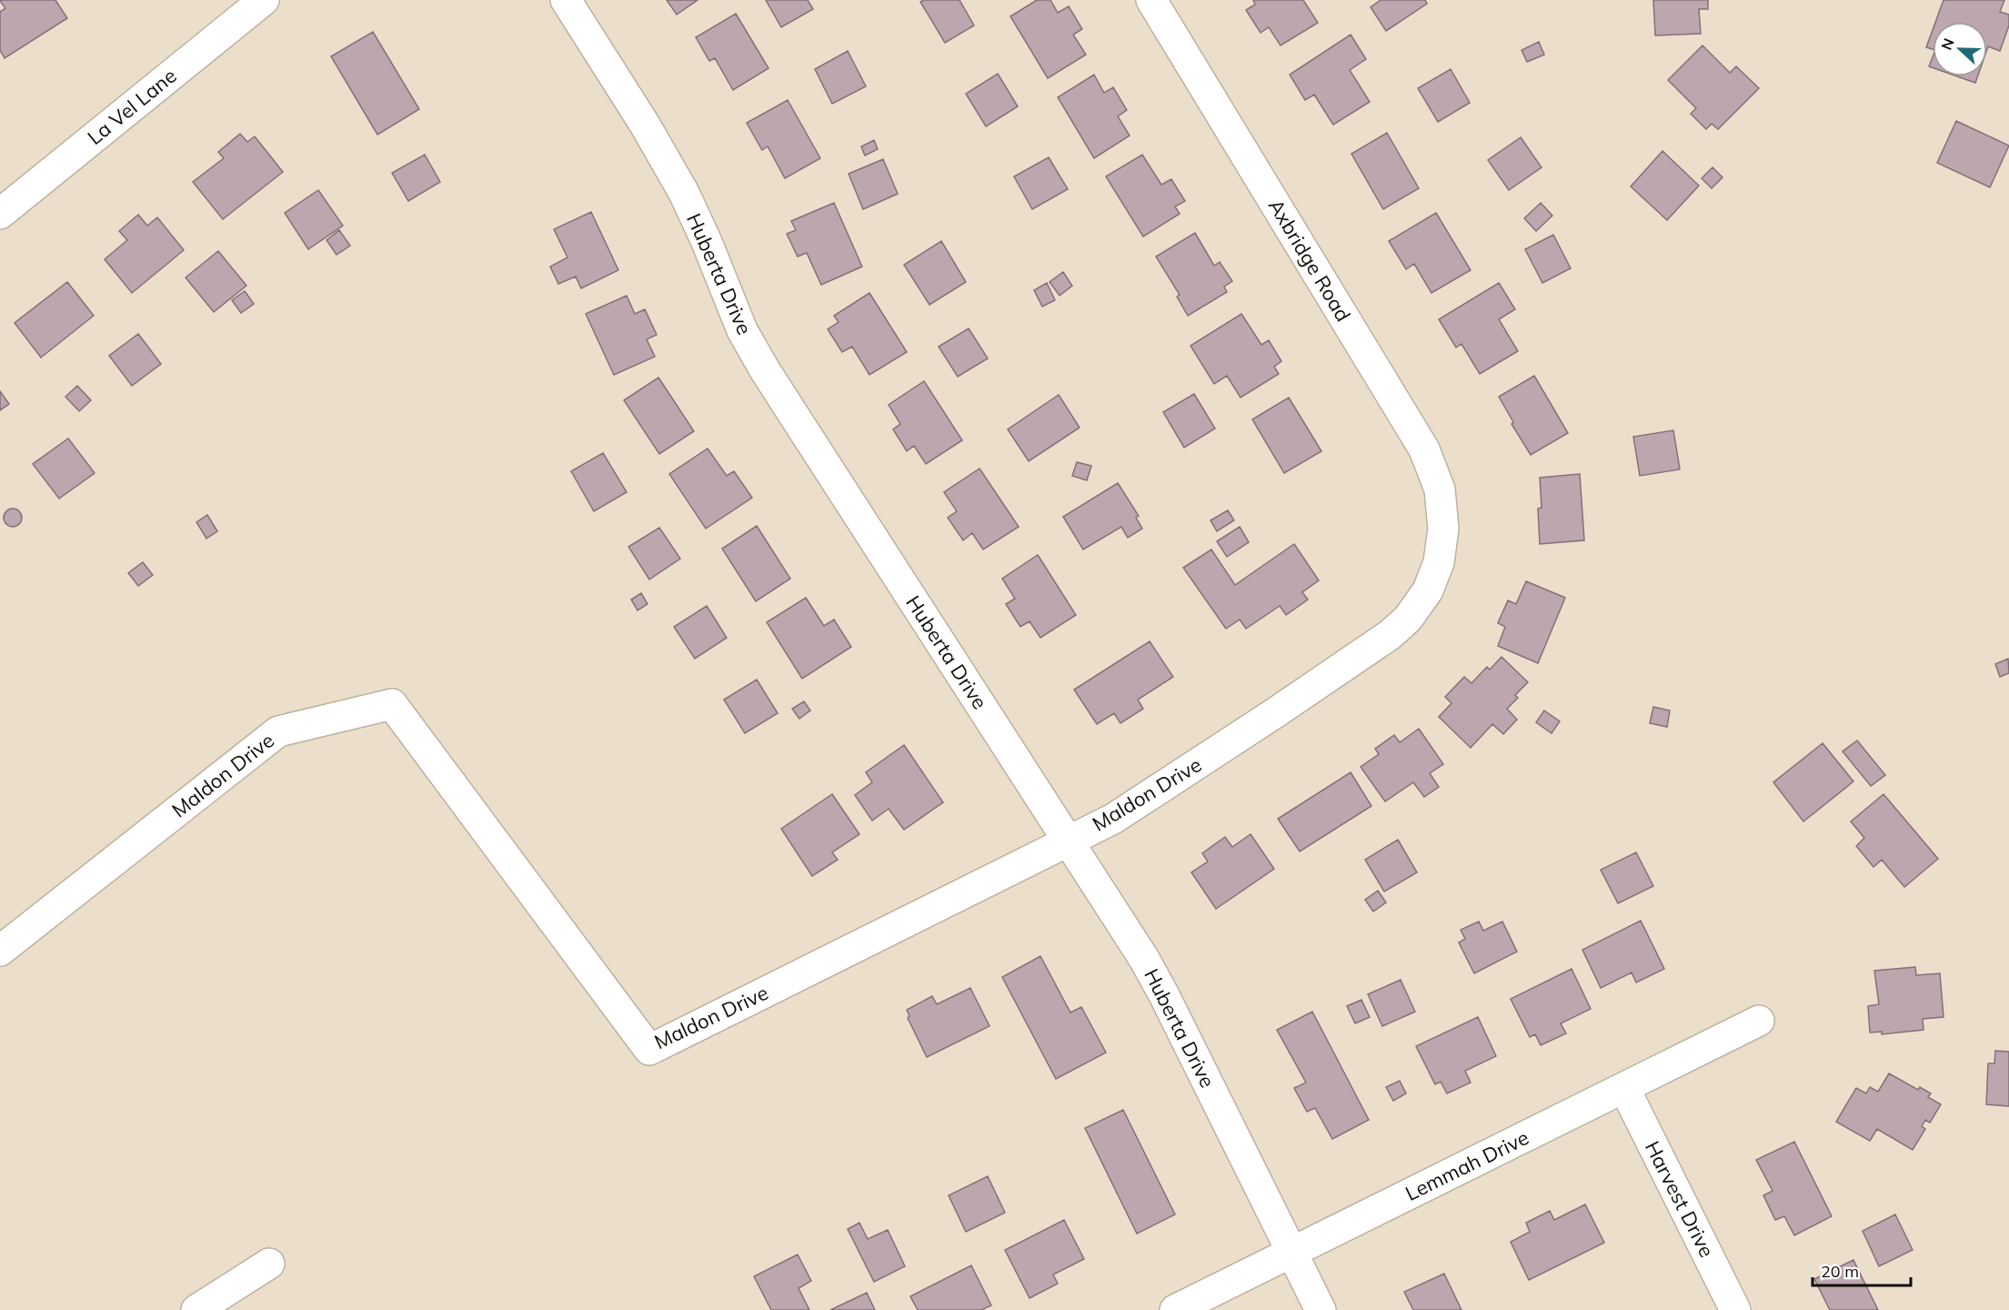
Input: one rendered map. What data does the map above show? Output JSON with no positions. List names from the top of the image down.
{
  "streets": {
    "street": [
      "La Vel Lane",
      "Axbridge Road",
      "Huberta Drive",
      "Maldon Drive",
      "Lemmah Drive",
      "Harvest Drive"
    ]
  },
  "crossings": [
    ["Axbridge Road", "Maldon Drive"],
    ["Huberta Drive", "Maldon Drive"],
    ["Huberta Drive", "Lemmah Drive"],
    ["Lemmah Drive", "Harvest Drive"]
  ],
  "scale_bar": "20 m",
  "north": "left"
}
